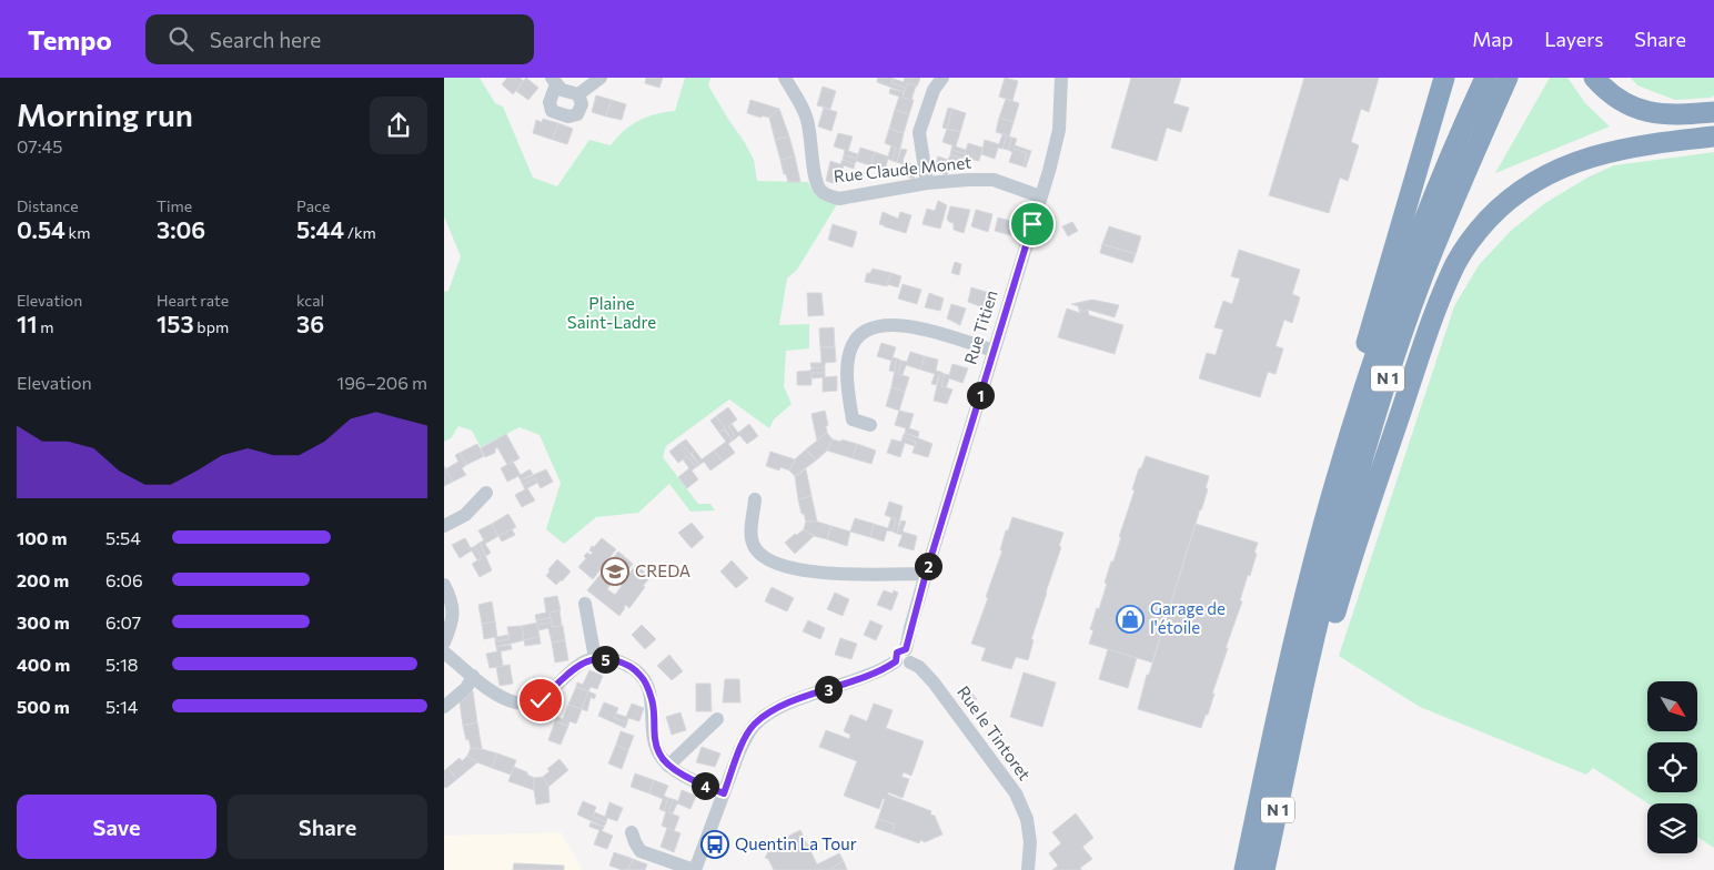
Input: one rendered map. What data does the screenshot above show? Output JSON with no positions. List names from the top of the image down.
{
  "streets": {
    "highway": ["N 1"],
    "street": ["Rue Claude Monet", "Rue Titien", "Rue le Tintoret"]
  },
  "crossings": [
    ["Rue Claude Monet", "Rue Titien"],
    ["Rue Titien", "Rue le Tintoret"]
  ],
  "parks": ["Plaine Saint-Ladre"],
  "places": {
    "school or university": ["CREDA"],
    "shop": ["Garage de l'étoile"],
    "bus stop": ["Quentin La Tour"]
  },
  "north": "bottom right",
  "page": {
    "header": "Tempo",
    "search": "Search here",
    "nav": ["Map", "Layers", "Share"],
    "heading": ["Morning run", "07:45"],
    "stats": [
      ["Distance", "0.54 km"],
      ["Time", "3:06"],
      ["Pace", "5:44 /km"],
      ["Elevation", "11 m"],
      ["Heart rate", "153 bpm"],
      ["kcal", "36"]
    ],
    "chart": ["Elevation", "196–206 m"],
    "pins": [
      "1",
      "2",
      "5",
      "3",
      "4"
    ],
    "list": [
      {
        "name": "100 m",
        "note": "5:54"
      },
      {
        "name": "200 m",
        "note": "6:06"
      },
      {
        "name": "300 m",
        "note": "6:07"
      },
      {
        "name": "400 m",
        "note": "5:18"
      },
      {
        "name": "500 m",
        "note": "5:14"
      }
    ],
    "buttons": ["Save", "Share"]
  }
}
